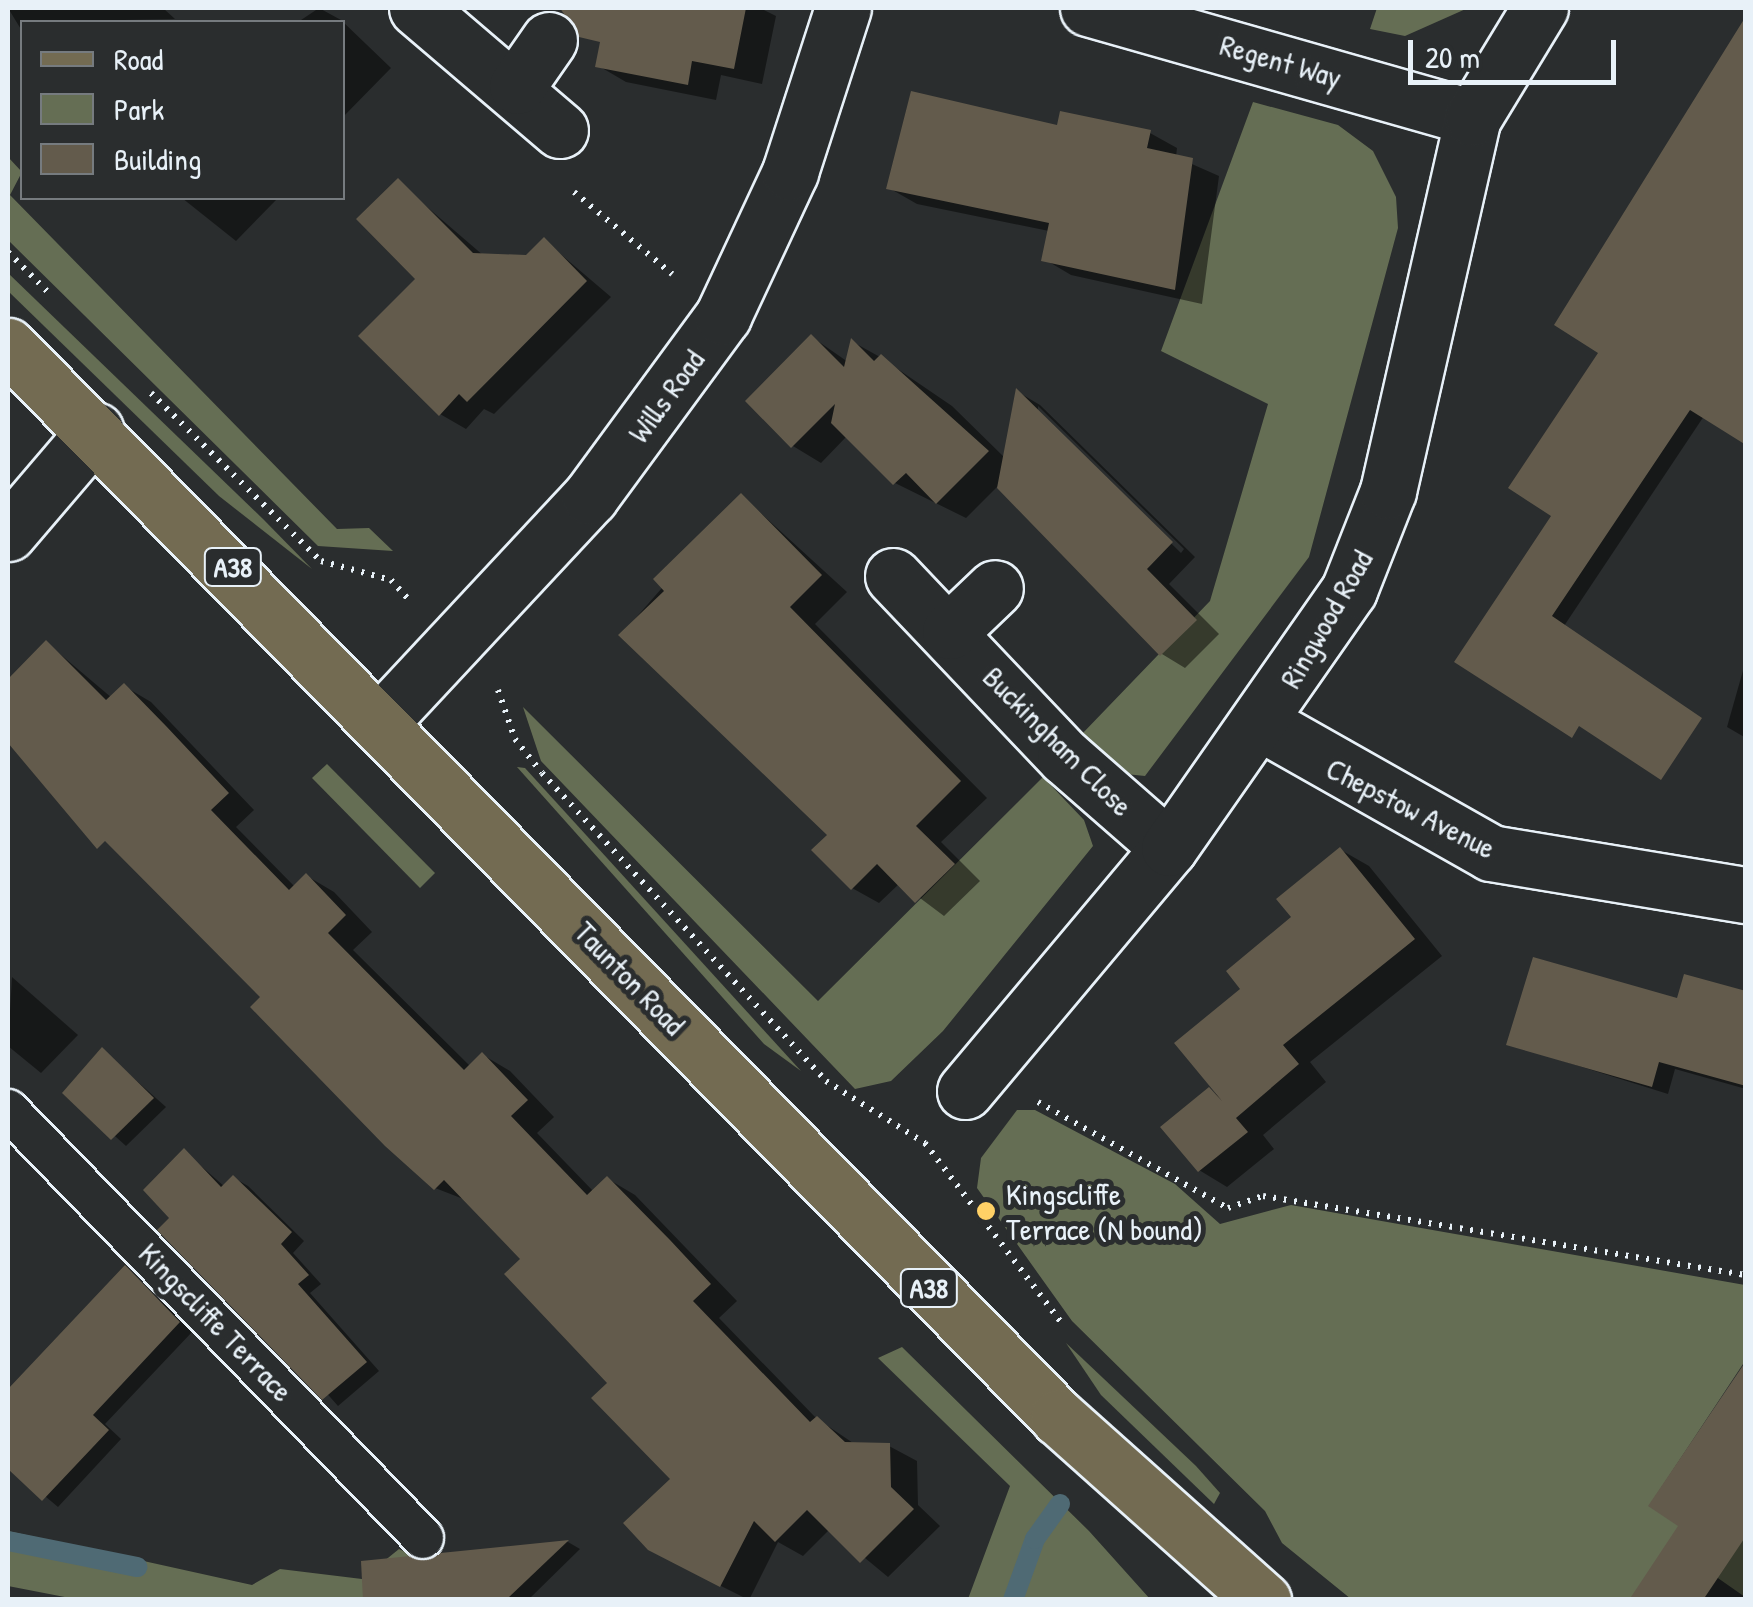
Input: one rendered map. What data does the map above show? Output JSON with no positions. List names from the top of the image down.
{
  "streets": {
    "main road": ["A38", "Taunton Road"],
    "street": [
      "Regent Way",
      "Wills Road",
      "Ringwood Road",
      "Buckingham Close",
      "Chepstow Avenue"
    ],
    "lane": ["Kingscliffe Terrace"]
  },
  "crossings": [
    ["Regent Way", "Ringwood Road"],
    ["Wills Road", "Taunton Road"],
    ["Ringwood Road", "Buckingham Close"],
    ["Ringwood Road", "Chepstow Avenue"]
  ],
  "places": ["Kingscliffe Terrace (N bound)"],
  "legend": ["Road", "Park", "Building"],
  "scale_bar": "20 m"
}
